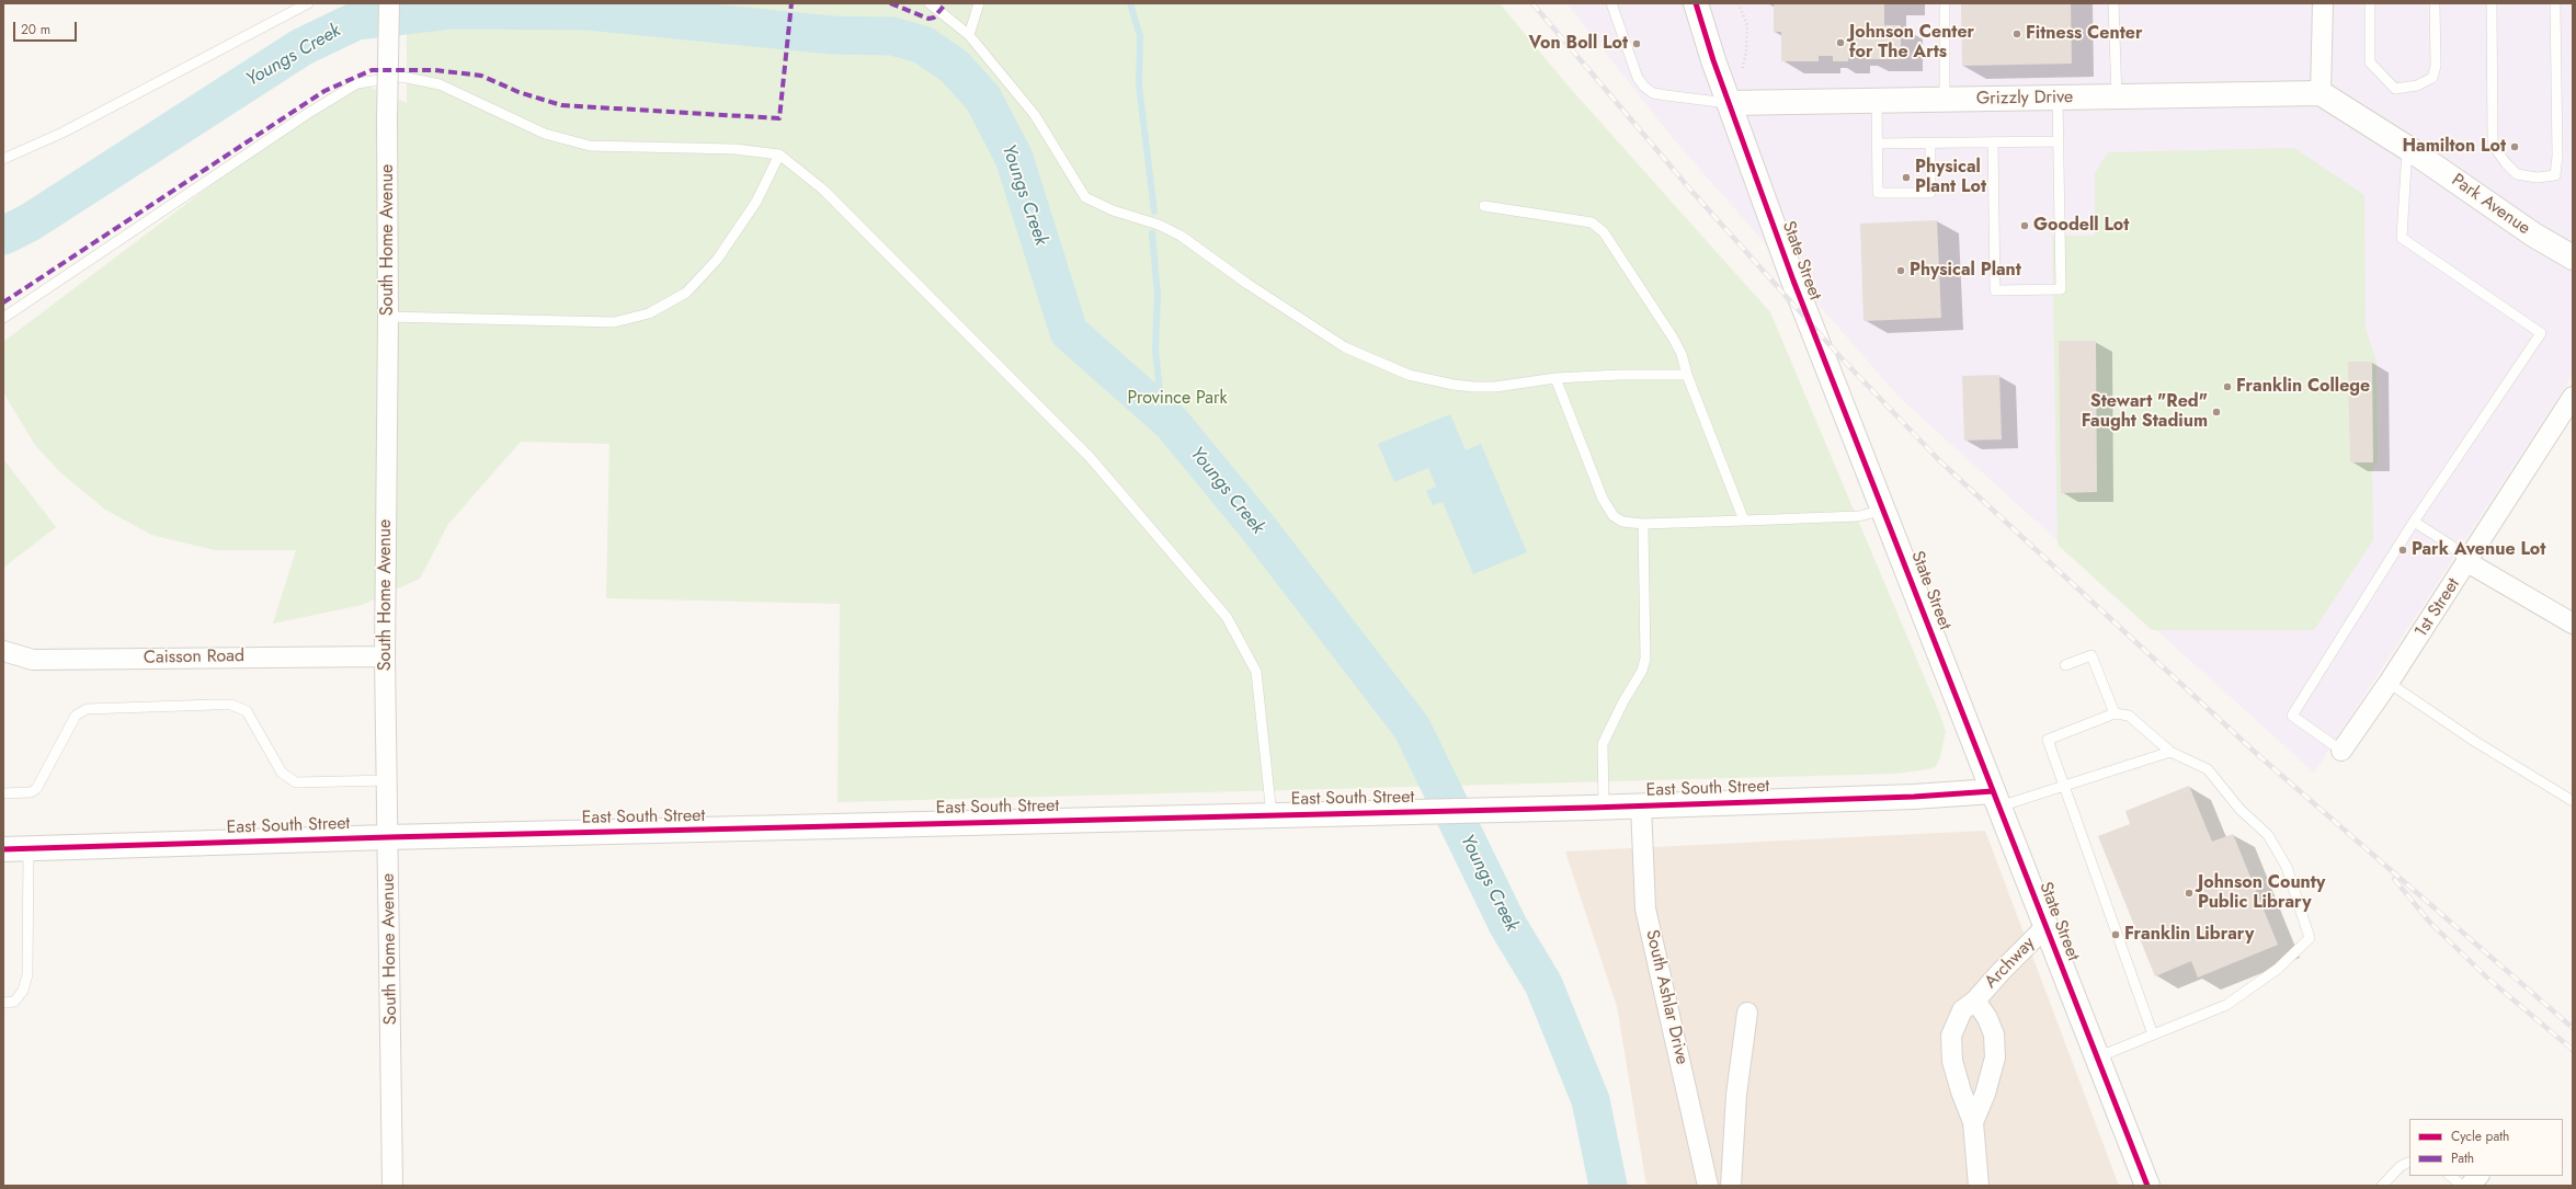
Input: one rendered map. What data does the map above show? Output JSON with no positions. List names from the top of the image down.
{
  "streets": {
    "street": [
      "Grizzly Drive",
      "Park Avenue",
      "South Home Avenue",
      "State Street",
      "1st Street",
      "Caisson Road",
      "East South Street",
      "Archway",
      "South Ashlar Drive"
    ]
  },
  "crossings": [
    ["Grizzly Drive", "Park Avenue"],
    ["Grizzly Drive", "State Street"],
    ["South Home Avenue", "Caisson Road"],
    ["South Home Avenue", "East South Street"],
    ["State Street", "East South Street"],
    ["State Street", "Archway"],
    ["East South Street", "South Ashlar Drive"]
  ],
  "water": ["Youngs Creek"],
  "parks": ["Province Park"],
  "places": [
    "Fitness Center",
    "Johnson Center for The Arts",
    "Von Boll Lot",
    "Hamilton Lot",
    "Physical Plant Lot",
    "Goodell Lot",
    "Physical Plant",
    "Franklin College",
    "Stewart \"Red\" Faught Stadium",
    "Park Avenue Lot",
    "Johnson County Public Library",
    "Franklin Library"
  ],
  "legend": ["Cycle path", "Path"],
  "scale_bar": "20 m"
}
